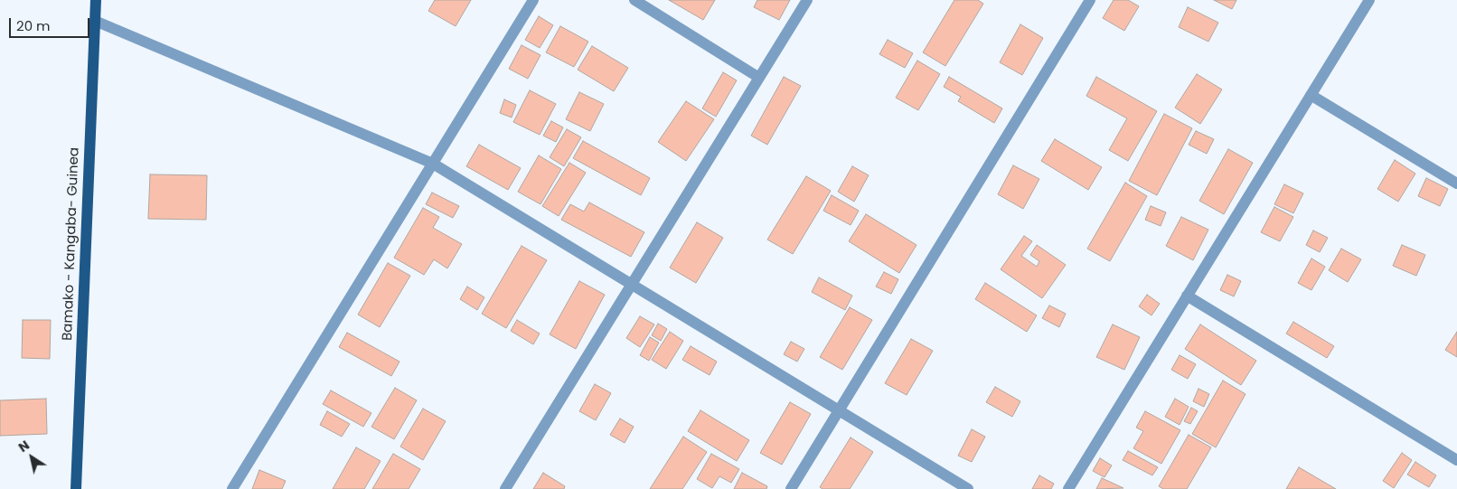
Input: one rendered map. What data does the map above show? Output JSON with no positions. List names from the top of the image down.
{
  "streets": {
    "main road": ["Bamako - Kangaba- Guinea"]
  },
  "scale_bar": "20 m",
  "north": "top left"
}
